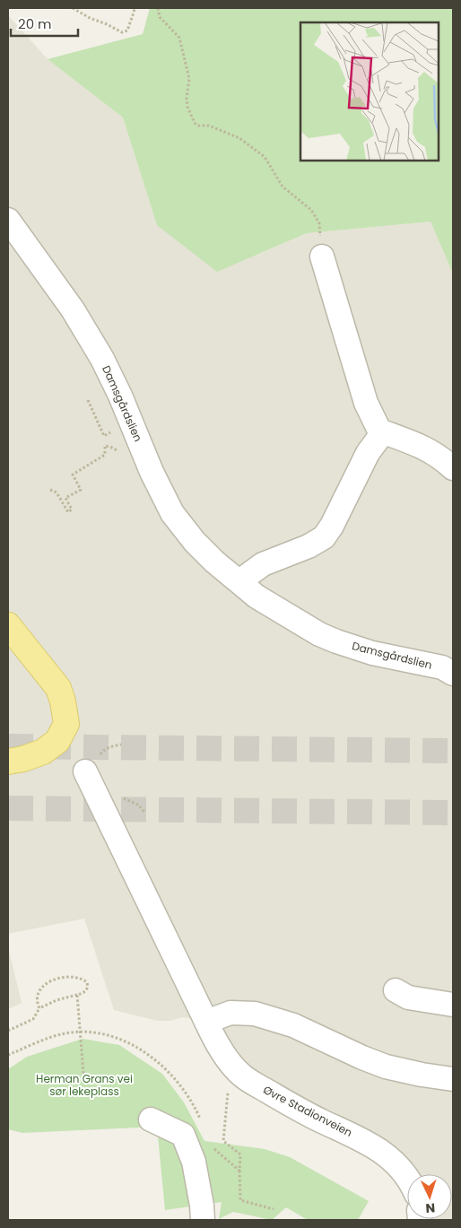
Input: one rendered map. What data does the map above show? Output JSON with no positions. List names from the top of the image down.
{
  "streets": {
    "street": ["Damsgårdslien", "Øvre Stadionveien"]
  },
  "parks": ["Herman Grans vei sør lekeplass"],
  "scale_bar": "20 m",
  "north": "bottom"
}
